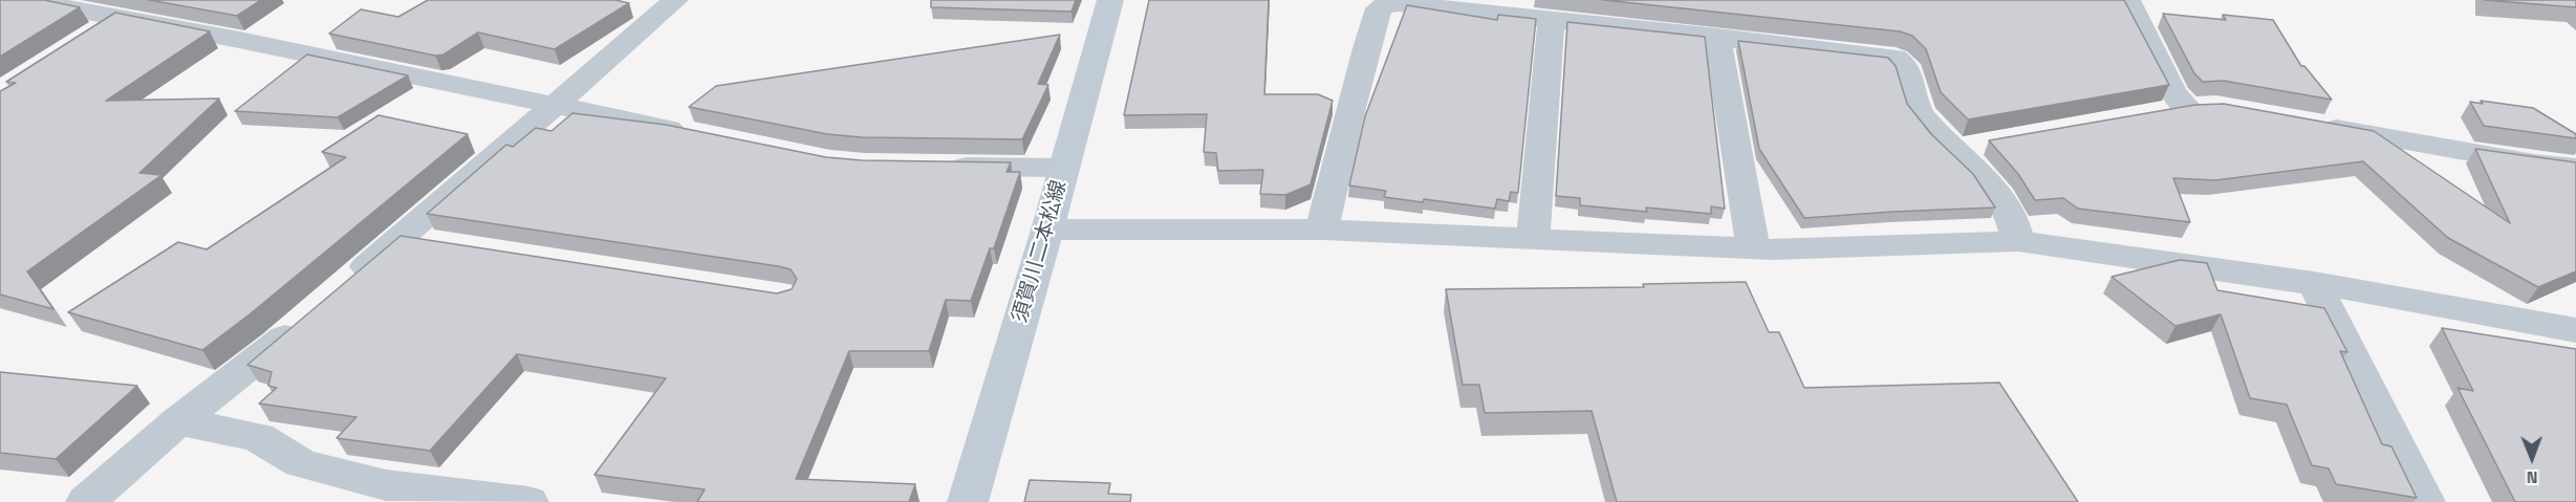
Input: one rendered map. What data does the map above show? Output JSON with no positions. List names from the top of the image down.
{
  "streets": {
    "main road": ["須賀川二本松線"]
  },
  "north": "bottom"
}
